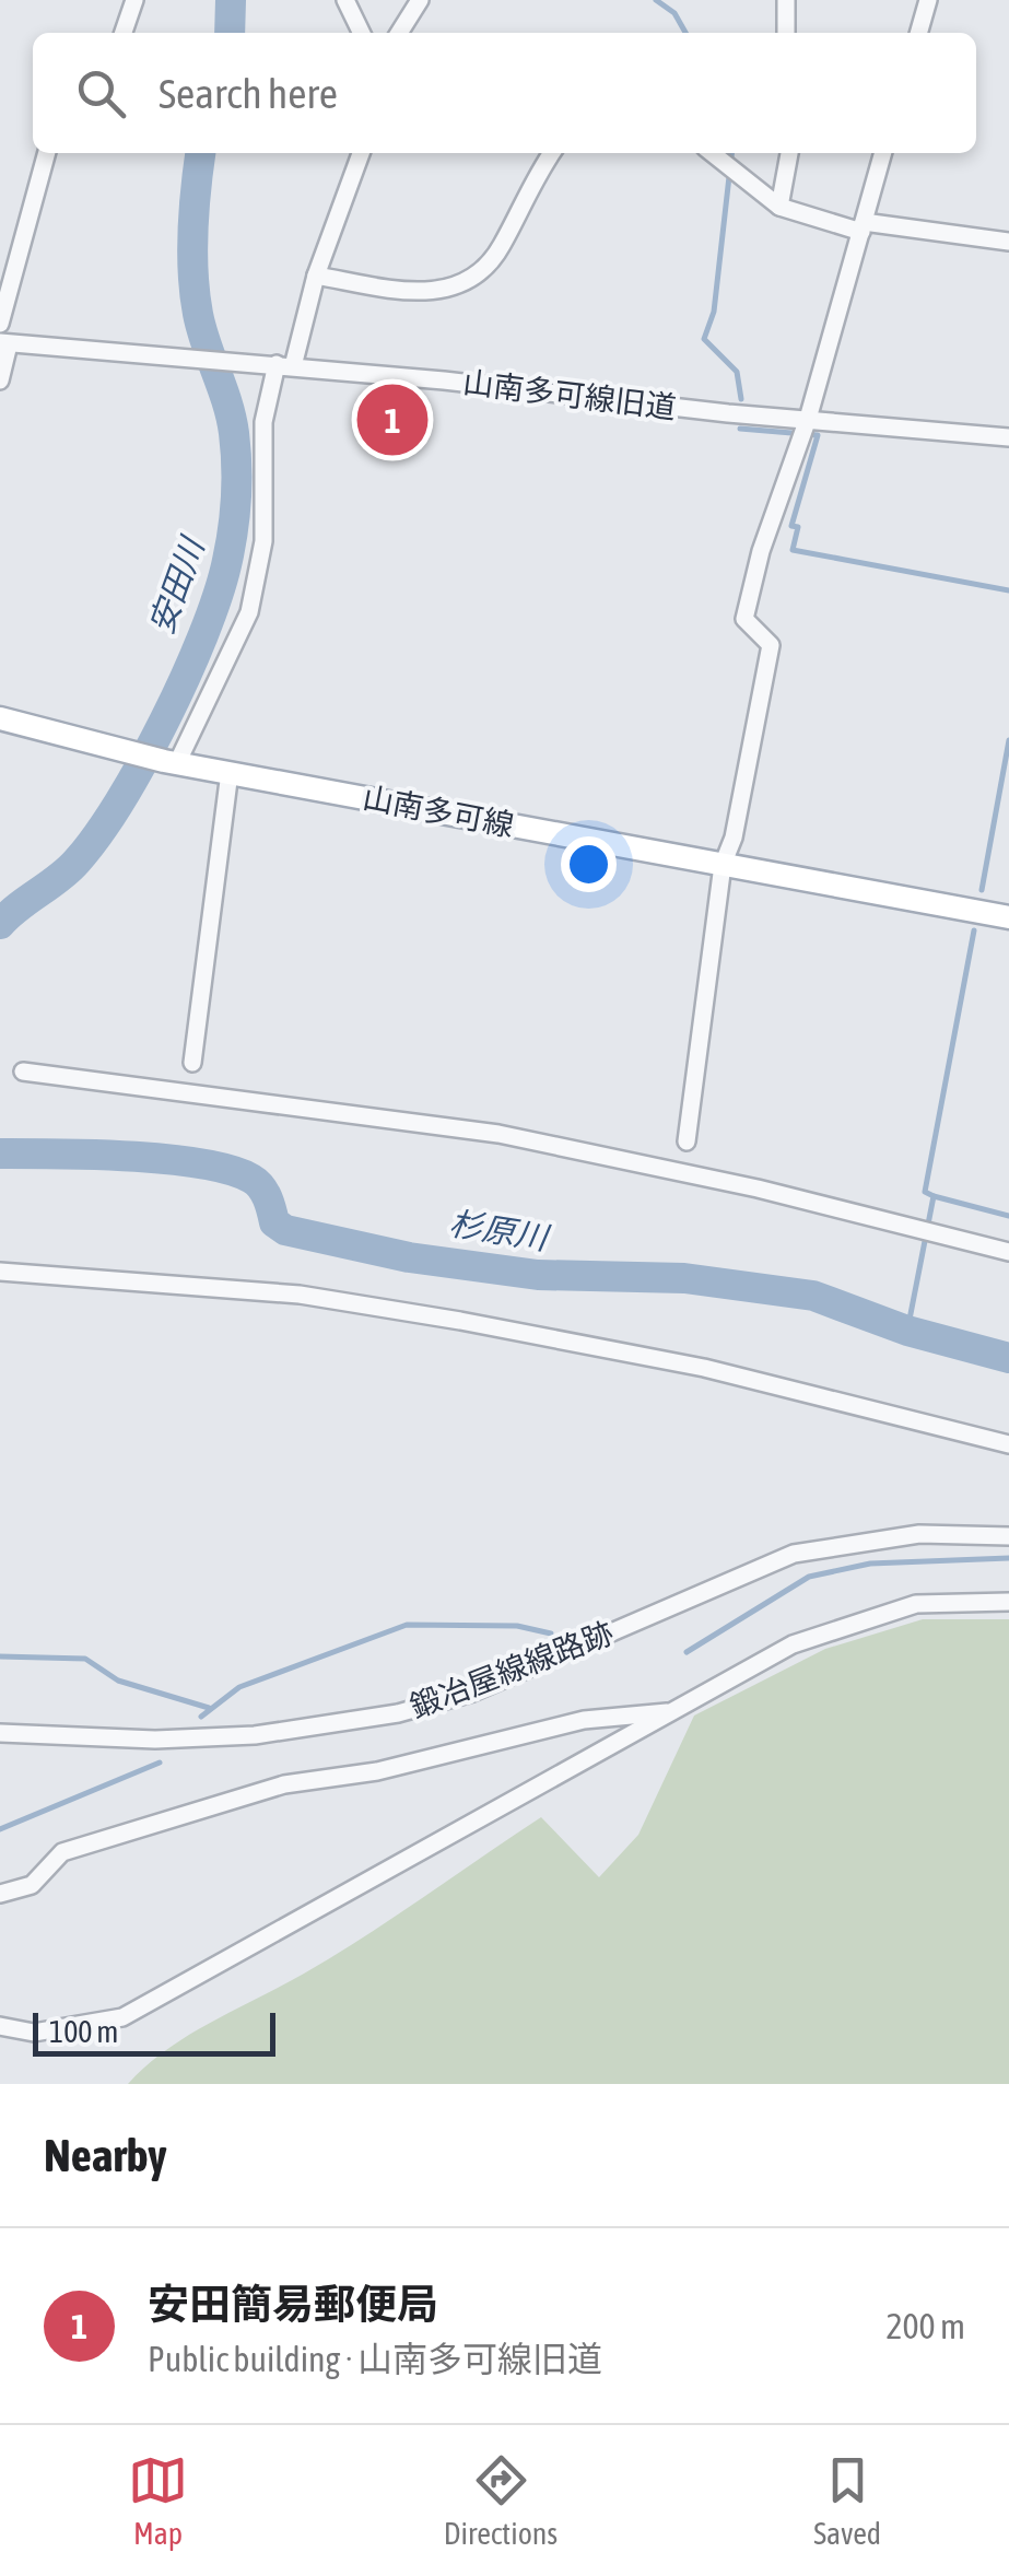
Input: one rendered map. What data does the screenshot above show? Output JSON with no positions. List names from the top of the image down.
{
  "streets": {
    "main road": ["山南多可線"],
    "street": ["山南多可線旧道", "鍛冶屋線線路跡"]
  },
  "water": ["安田川", "杉原川"],
  "scale_bar": "100 m",
  "page": {
    "search": "Search here",
    "pins": "1",
    "scale": "100 m",
    "heading": "Nearby",
    "list": [
      {
        "mark": "1",
        "name": "安田簡易郵便局",
        "note": "Public building · 山南多可線旧道",
        "value": "200 m"
      }
    ],
    "nav": ["Map", "Directions", "Saved"]
  }
}
